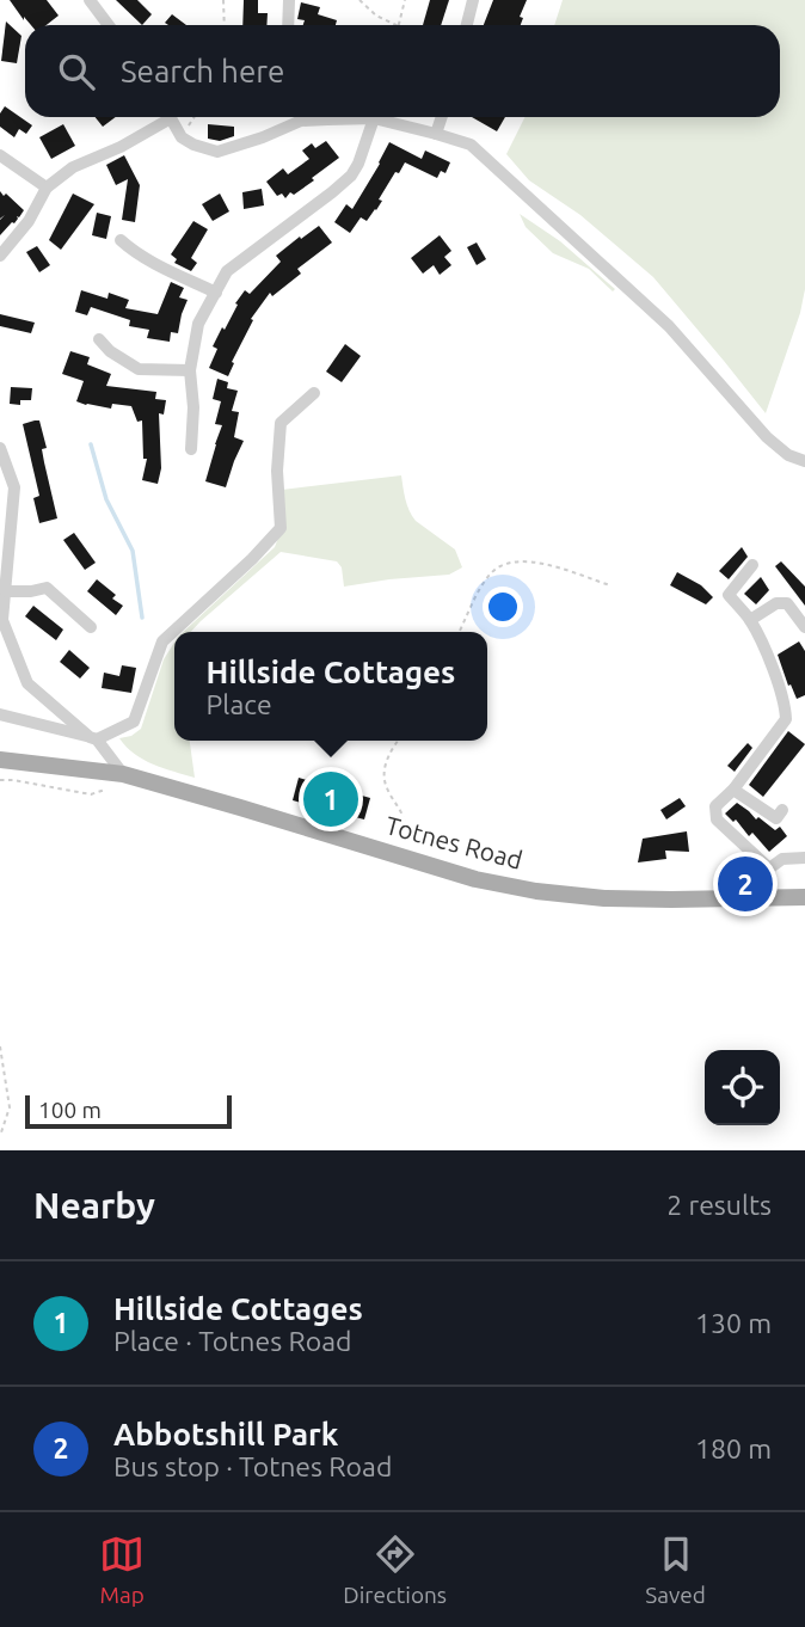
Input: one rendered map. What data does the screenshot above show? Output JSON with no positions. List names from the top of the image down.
{
  "streets": {
    "main road": ["Totnes Road"]
  },
  "scale_bar": "100 m",
  "page": {
    "search": "Search here",
    "popup": ["Hillside Cottages", "Place"],
    "pins": ["1", "2"],
    "scale": "100 m",
    "heading": ["Nearby", "2 results"],
    "list": [
      {
        "mark": "1",
        "name": "Hillside Cottages",
        "note": "Place · Totnes Road",
        "value": "130 m"
      },
      {
        "mark": "2",
        "name": "Abbotshill Park",
        "note": "Bus stop · Totnes Road",
        "value": "180 m"
      }
    ],
    "nav": ["Map", "Directions", "Saved"]
  }
}
